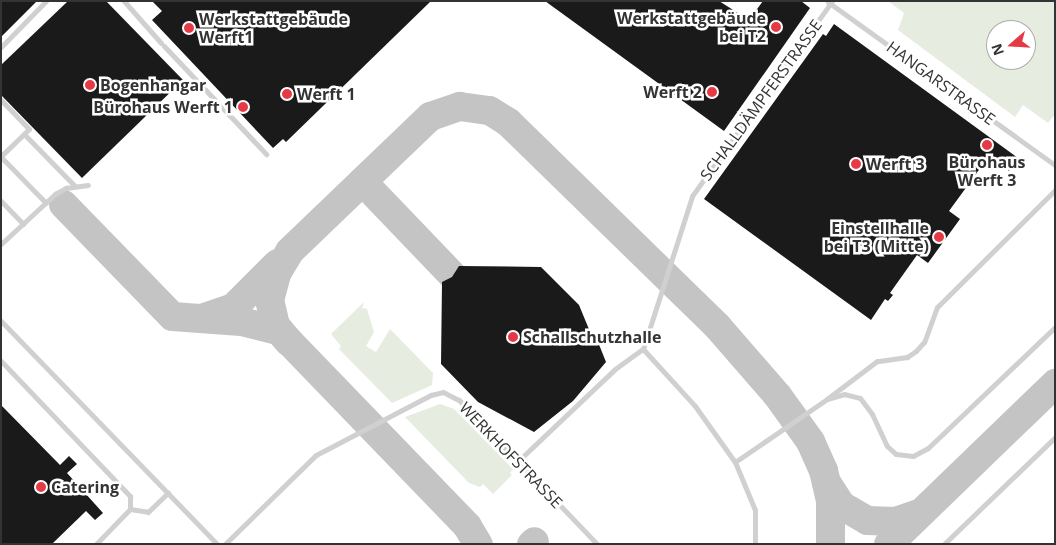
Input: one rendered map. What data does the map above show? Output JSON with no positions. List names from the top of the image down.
{
  "streets": {
    "lane": ["HANGARSTRASSE", "SCHALLDÄMPFERSTRASSE", "WERKHOFSTRASSE"]
  },
  "crossings": [
    ["HANGARSTRASSE", "SCHALLDÄMPFERSTRASSE"]
  ],
  "places": [
    "Werkstattgebäude bei T2",
    "Werkstattgebäude Werft1",
    "Bogenhangar",
    "Werft 2",
    "Werft 1",
    "Bürohaus Werft 1",
    "Bürohaus Werft 3",
    "Werft 3",
    "Einstellhalle bei T3 (Mitte)",
    "Schallschutzhalle",
    "Catering"
  ],
  "north": "left"
}
